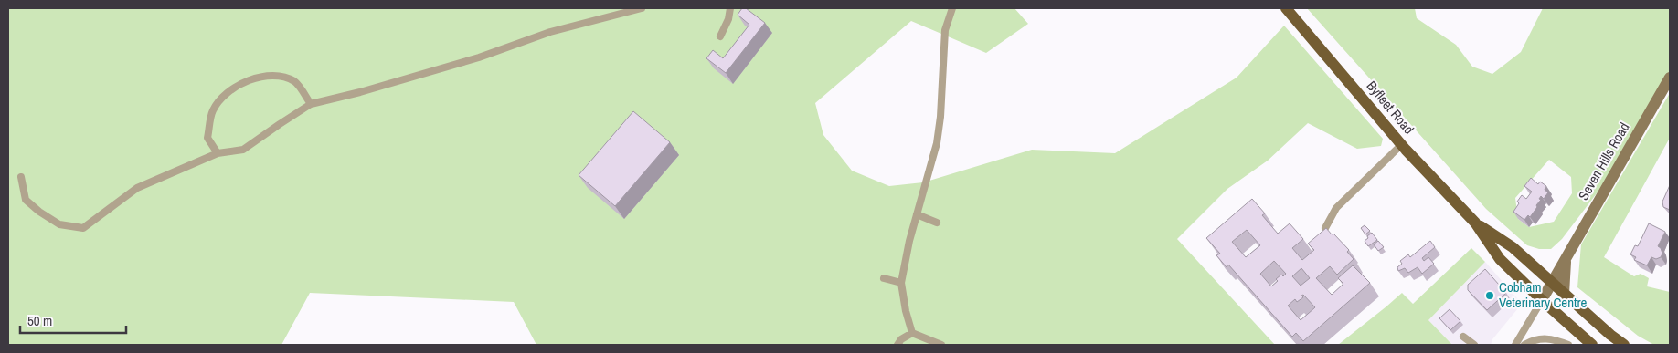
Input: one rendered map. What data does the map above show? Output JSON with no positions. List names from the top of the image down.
{
  "streets": {
    "main road": ["Byfleet Road", "Seven Hills Road"]
  },
  "crossings": [
    ["Byfleet Road", "Seven Hills Road"]
  ],
  "places": ["Cobham Veterinary Centre"],
  "scale_bar": "50 m"
}
